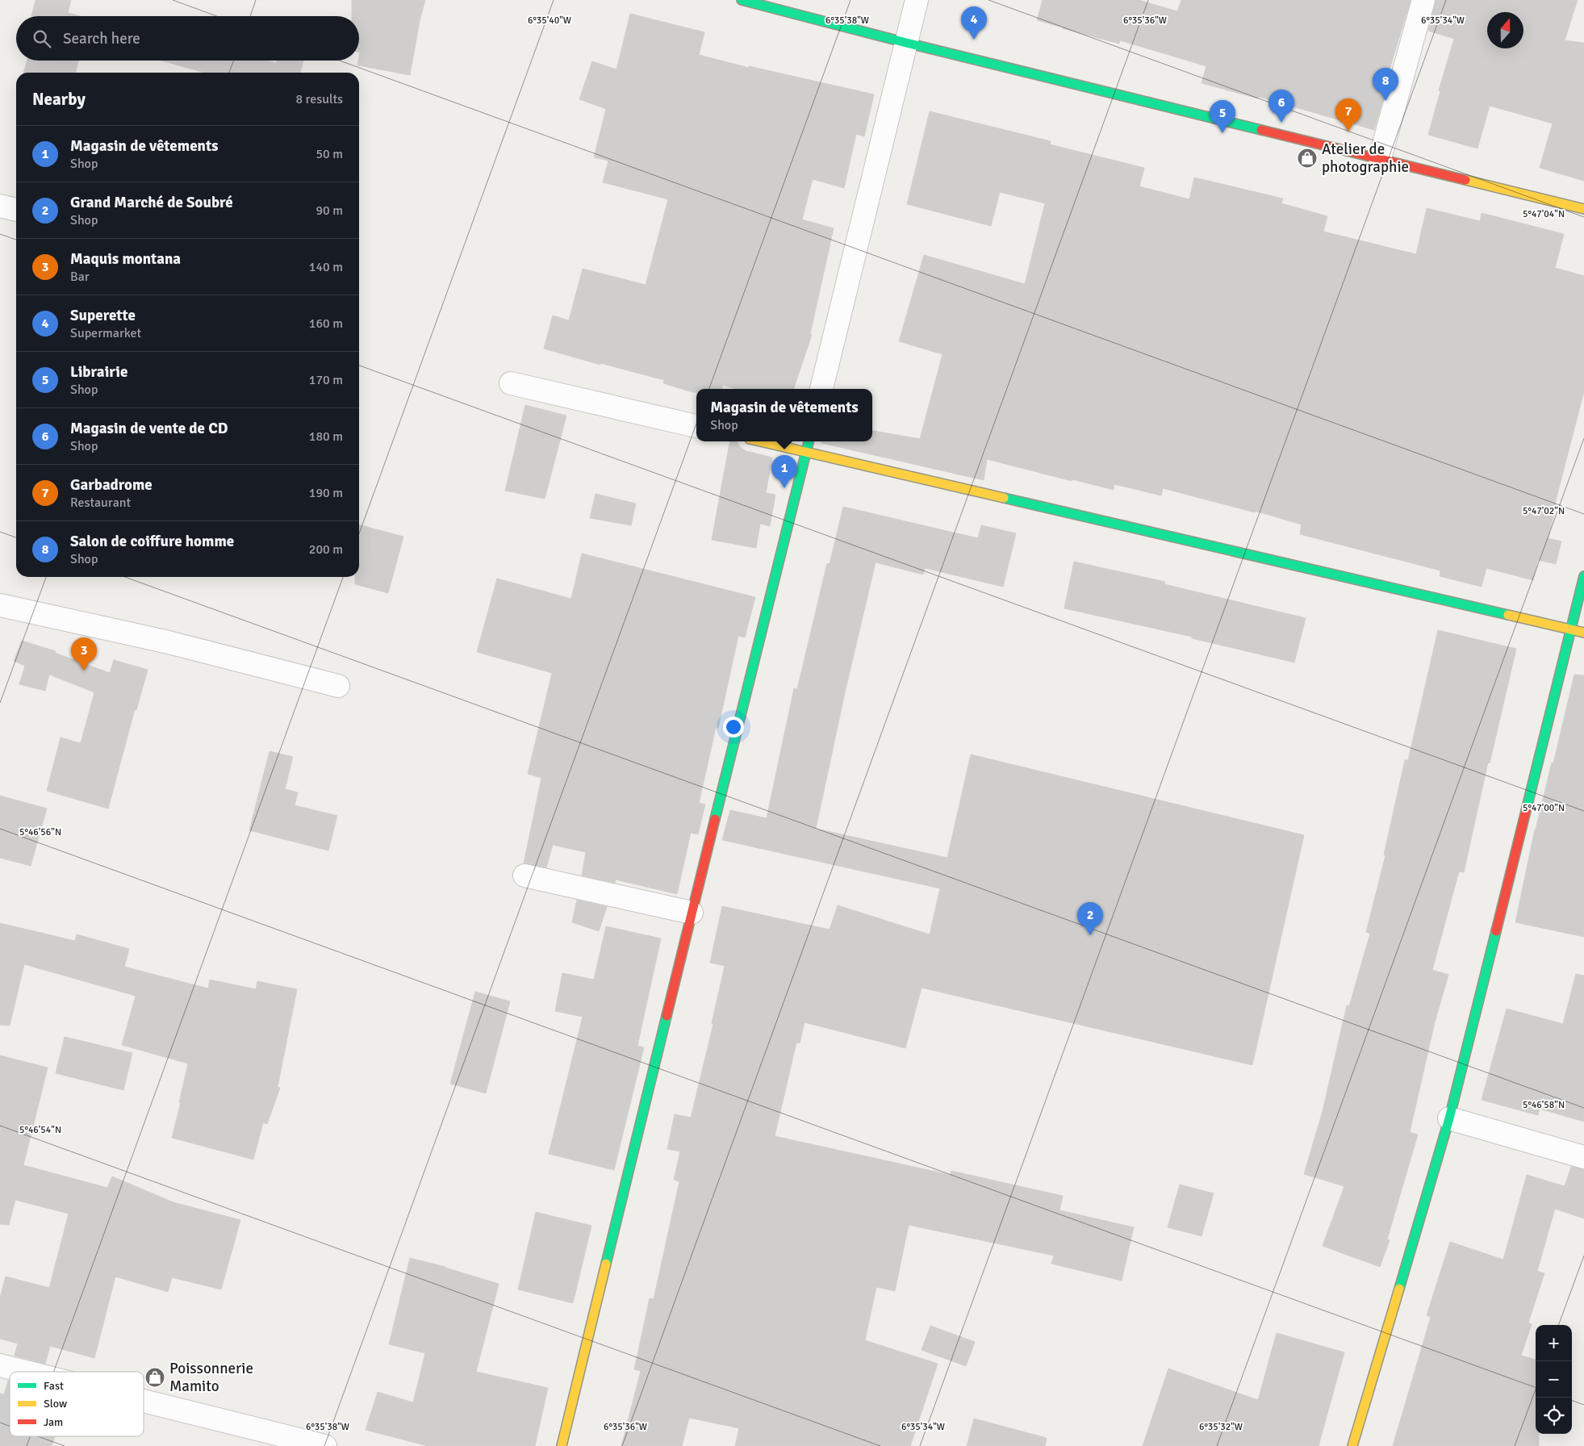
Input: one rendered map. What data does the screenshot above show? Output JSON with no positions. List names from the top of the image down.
{
  "places": {
    "shop": ["Atelier de photographie", "Poissonnerie Mamito"]
  },
  "legend": ["Fast", "Slow", "Jam"],
  "north": "top",
  "page": {
    "pins": [
      "4",
      "8",
      "6",
      "7",
      "5",
      "1",
      "3",
      "2"
    ],
    "search": "Search here",
    "heading": ["Nearby", "8 results"],
    "list": [
      {
        "mark": "1",
        "name": "Magasin de vêtements",
        "note": "Shop",
        "value": "50 m"
      },
      {
        "mark": "2",
        "name": "Grand Marché de Soubré",
        "note": "Shop",
        "value": "90 m"
      },
      {
        "mark": "3",
        "name": "Maquis montana",
        "note": "Bar",
        "value": "140 m"
      },
      {
        "mark": "4",
        "name": "Superette",
        "note": "Supermarket",
        "value": "160 m"
      },
      {
        "mark": "5",
        "name": "Librairie",
        "note": "Shop",
        "value": "170 m"
      },
      {
        "mark": "6",
        "name": "Magasin de vente de CD",
        "note": "Shop",
        "value": "180 m"
      },
      {
        "mark": "7",
        "name": "Garbadrome",
        "note": "Restaurant",
        "value": "190 m"
      },
      {
        "mark": "8",
        "name": "Salon de coiffure homme",
        "note": "Shop",
        "value": "200 m"
      }
    ],
    "popup": ["Magasin de vêtements", "Shop"],
    "map_buttons": ["+", "−"]
  },
  "coordinates": [
    "6°35'40\"W",
    "6°35'38\"W",
    "6°35'36\"W",
    "6°35'34\"W",
    "5°47'04\"N",
    "5°47'02\"N",
    "5°47'00\"N",
    "5°46'56\"N",
    "5°46'58\"N",
    "5°46'54\"N",
    "6°35'32\"W"
  ]
}
